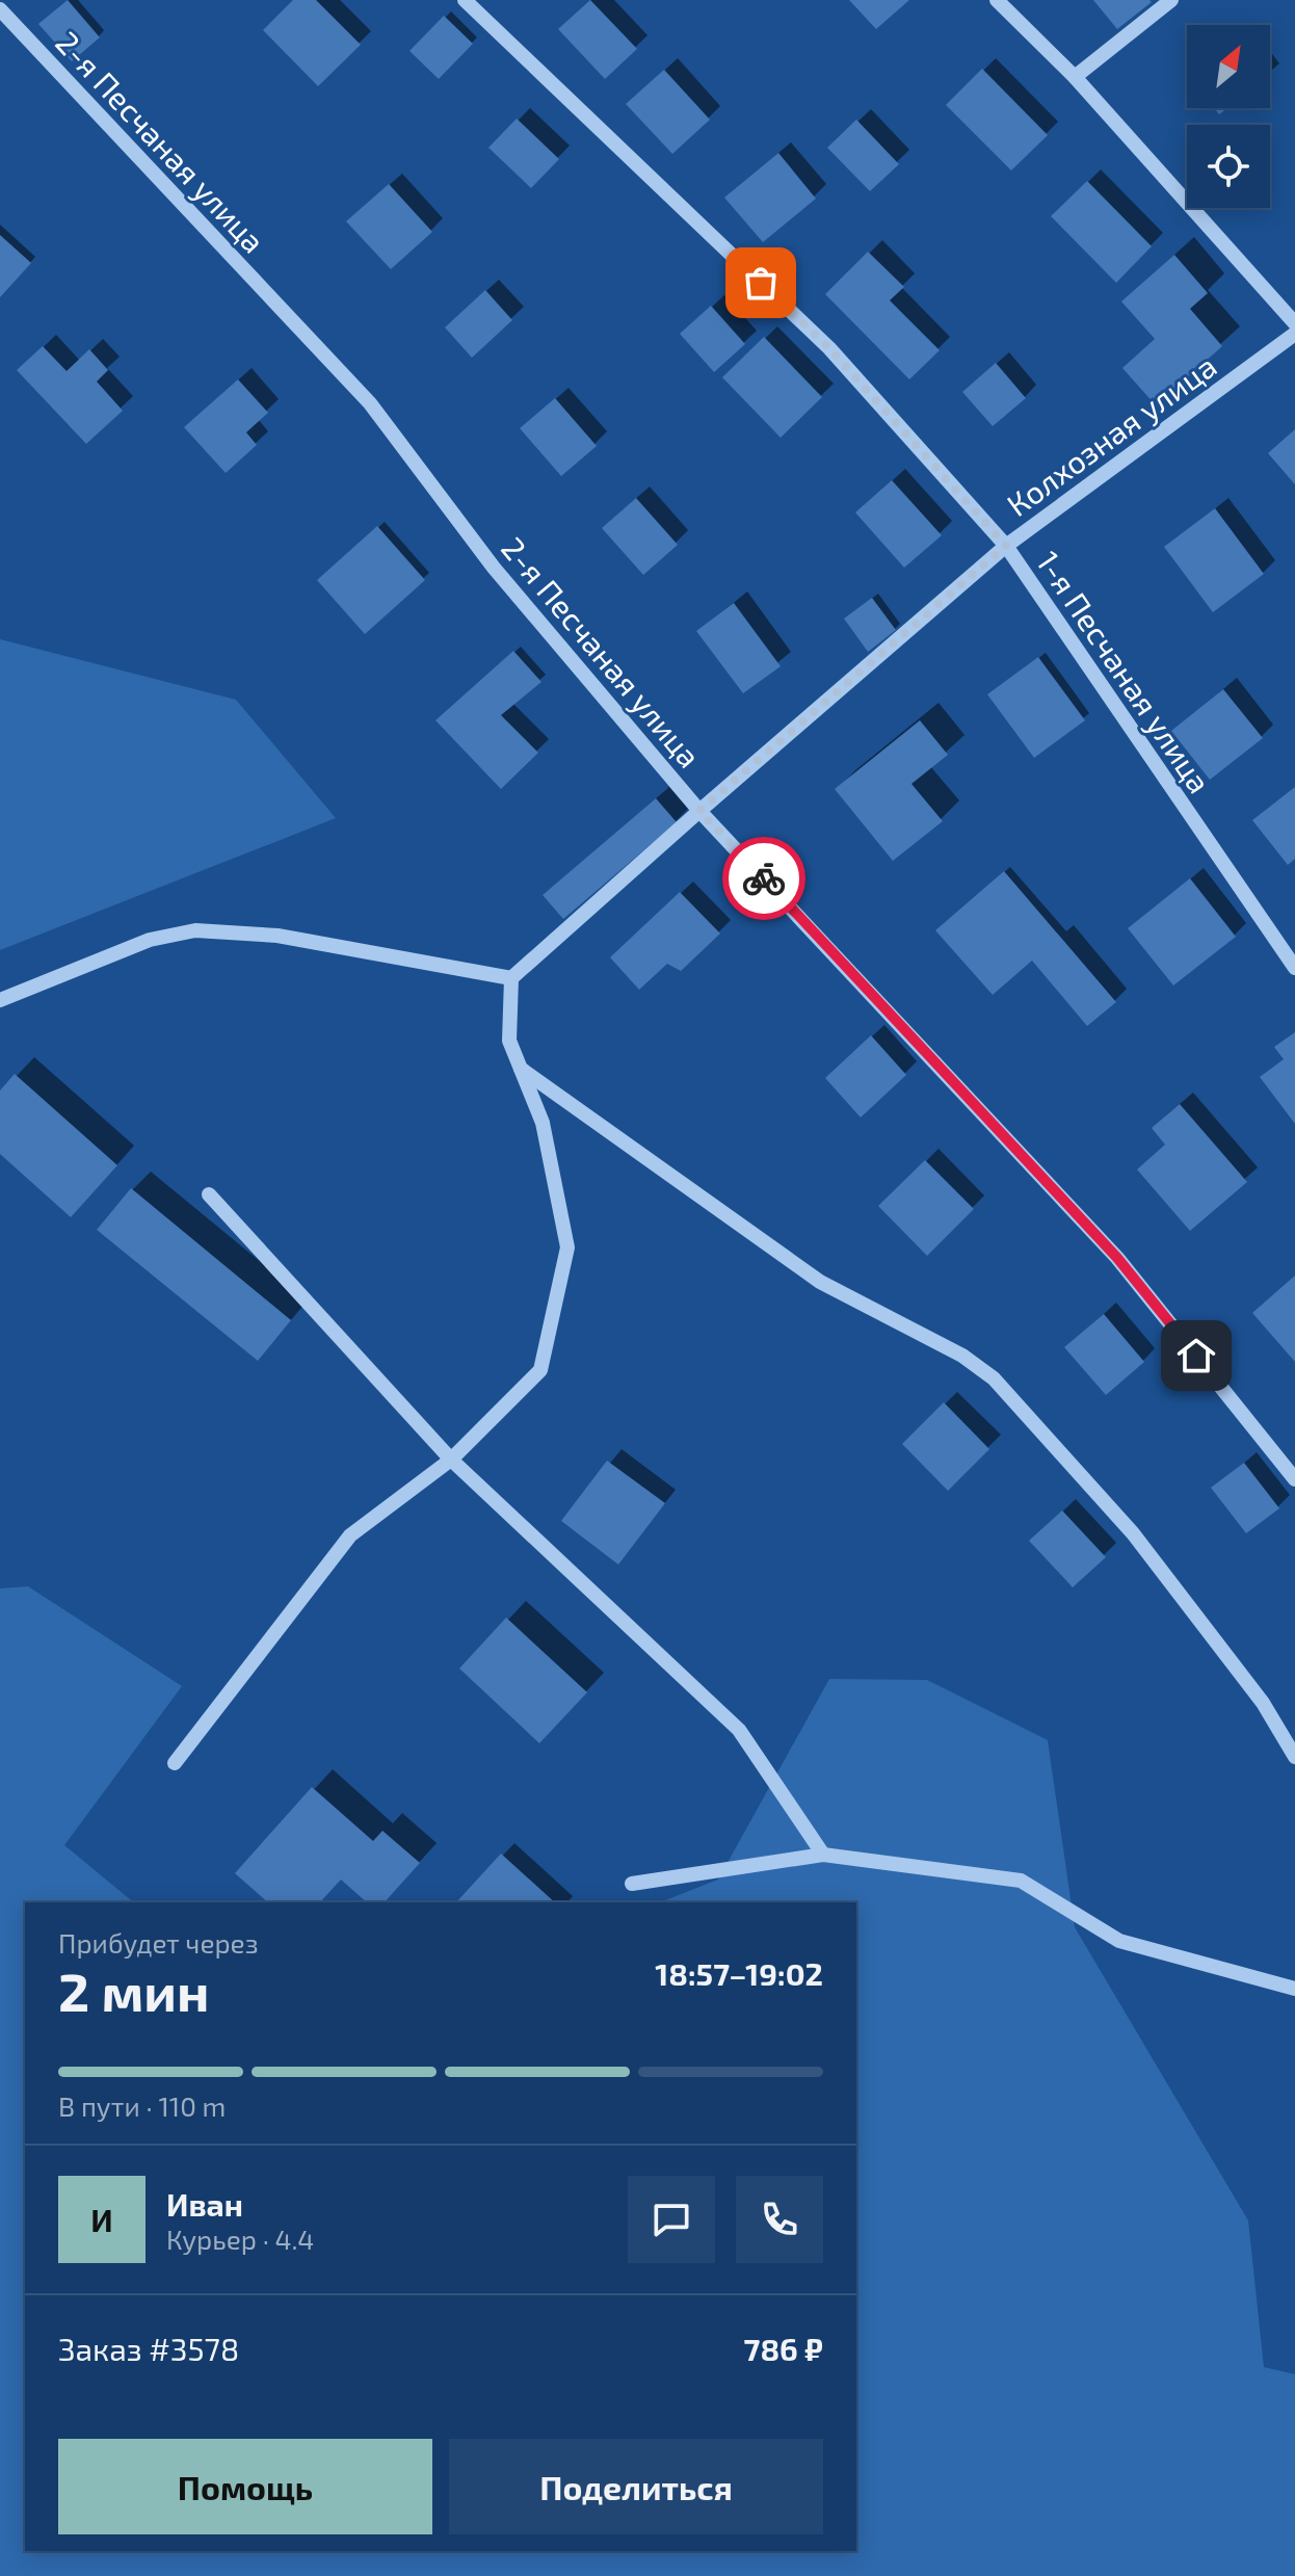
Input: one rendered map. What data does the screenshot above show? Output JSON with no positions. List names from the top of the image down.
{
  "streets": {
    "street": ["2-я Песчаная улица", "Колхозная улица", "1-я Песчаная улица"]
  },
  "crossings": [
    ["2-я Песчаная улица", "Колхозная улица"],
    ["Колхозная улица", "1-я Песчаная улица"]
  ],
  "north": "top right",
  "page": {
    "heading": ["2 мин", "Прибудет через", "18:57–19:02"],
    "panel": [
      "Иван",
      "Курьер · 4.4",
      "Заказ #3578",
      "786 ₽"
    ],
    "bar": "В пути · 110 m",
    "round": "И",
    "buttons": ["Помощь", "Поделиться"]
  }
}
